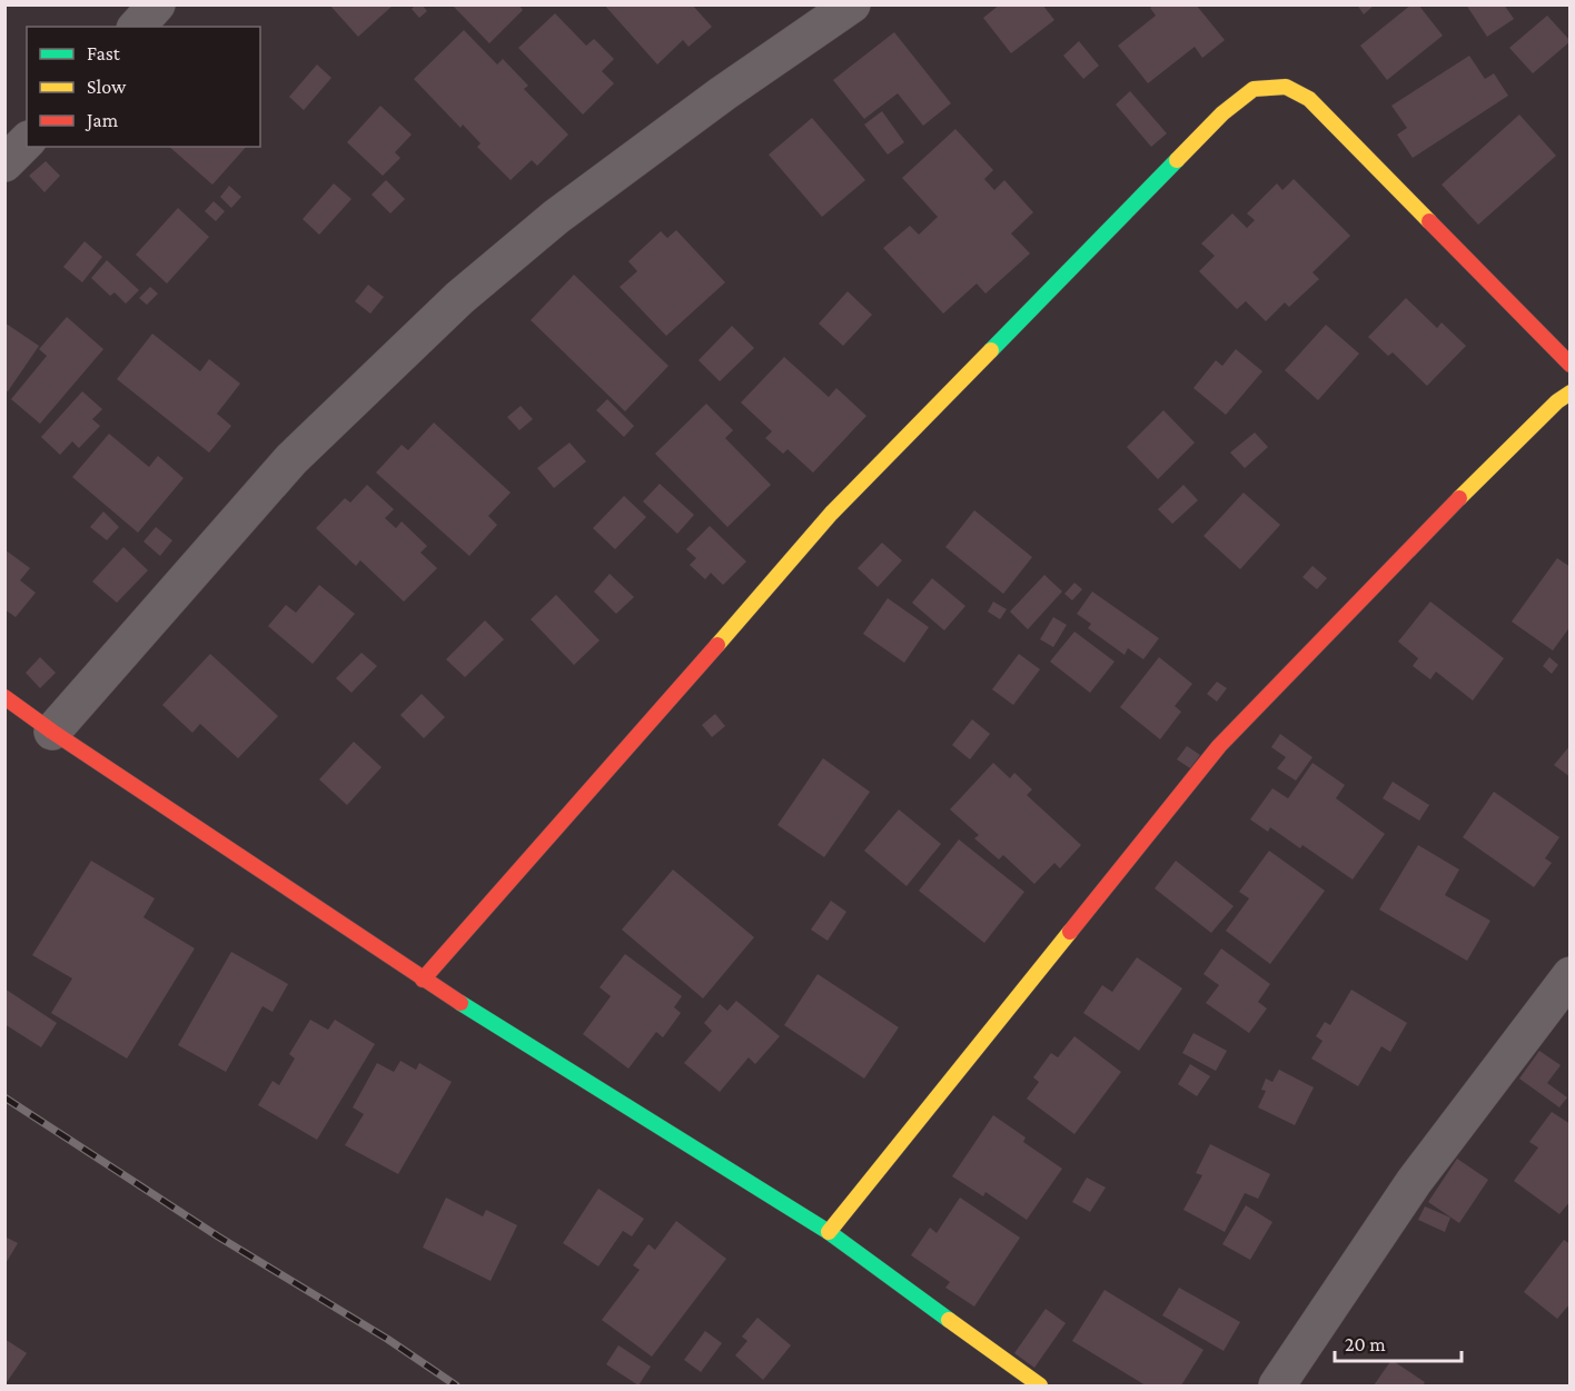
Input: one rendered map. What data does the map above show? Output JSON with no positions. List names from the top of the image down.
{
  "legend": ["Fast", "Slow", "Jam"],
  "scale_bar": "20 m"
}
